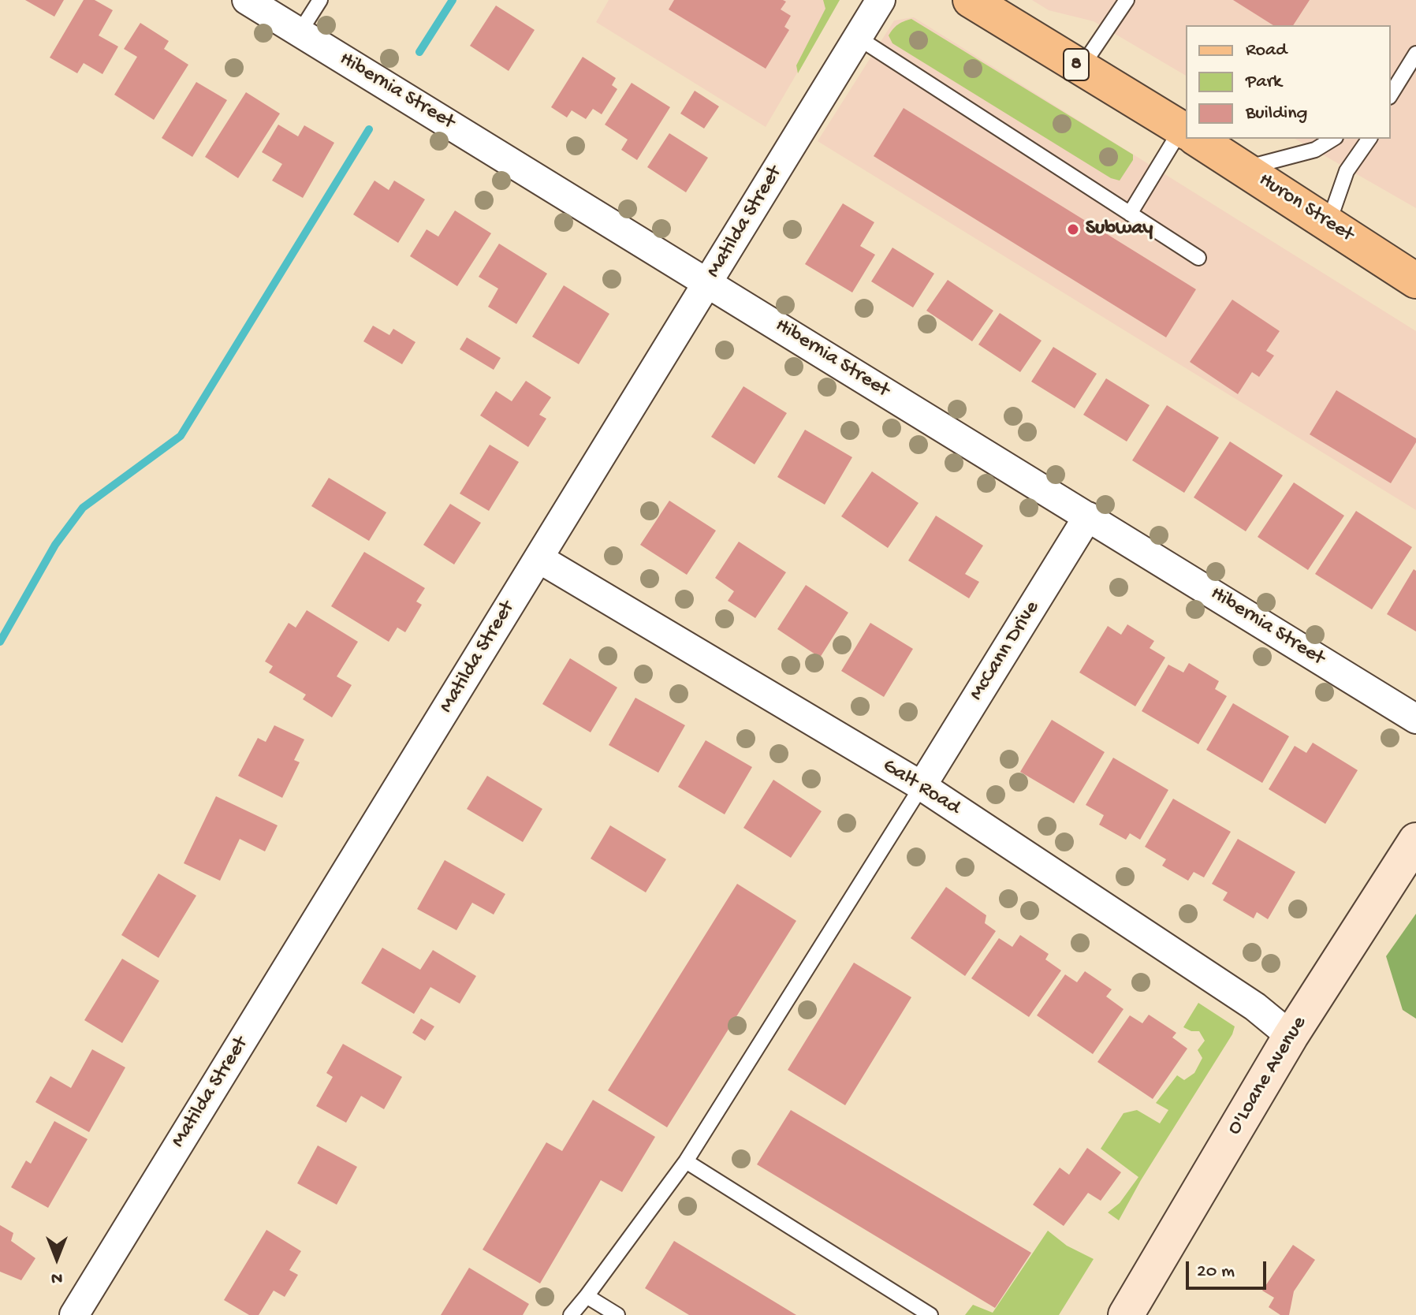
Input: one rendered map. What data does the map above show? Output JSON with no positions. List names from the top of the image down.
{
  "streets": {
    "main road": ["8", "Huron Street", "O'Loane Avenue"],
    "street": [
      "Hibernia Street",
      "Matilda Street",
      "McCann Drive",
      "Galt Road"
    ]
  },
  "crossings": [
    ["Hibernia Street", "Matilda Street"],
    ["Hibernia Street", "McCann Drive"],
    ["Matilda Street", "Galt Road"],
    ["McCann Drive", "Galt Road"],
    ["Galt Road", "O'Loane Avenue"]
  ],
  "places": ["Subway"],
  "legend": ["Road", "Park", "Building"],
  "scale_bar": "20 m",
  "north": "bottom"
}
